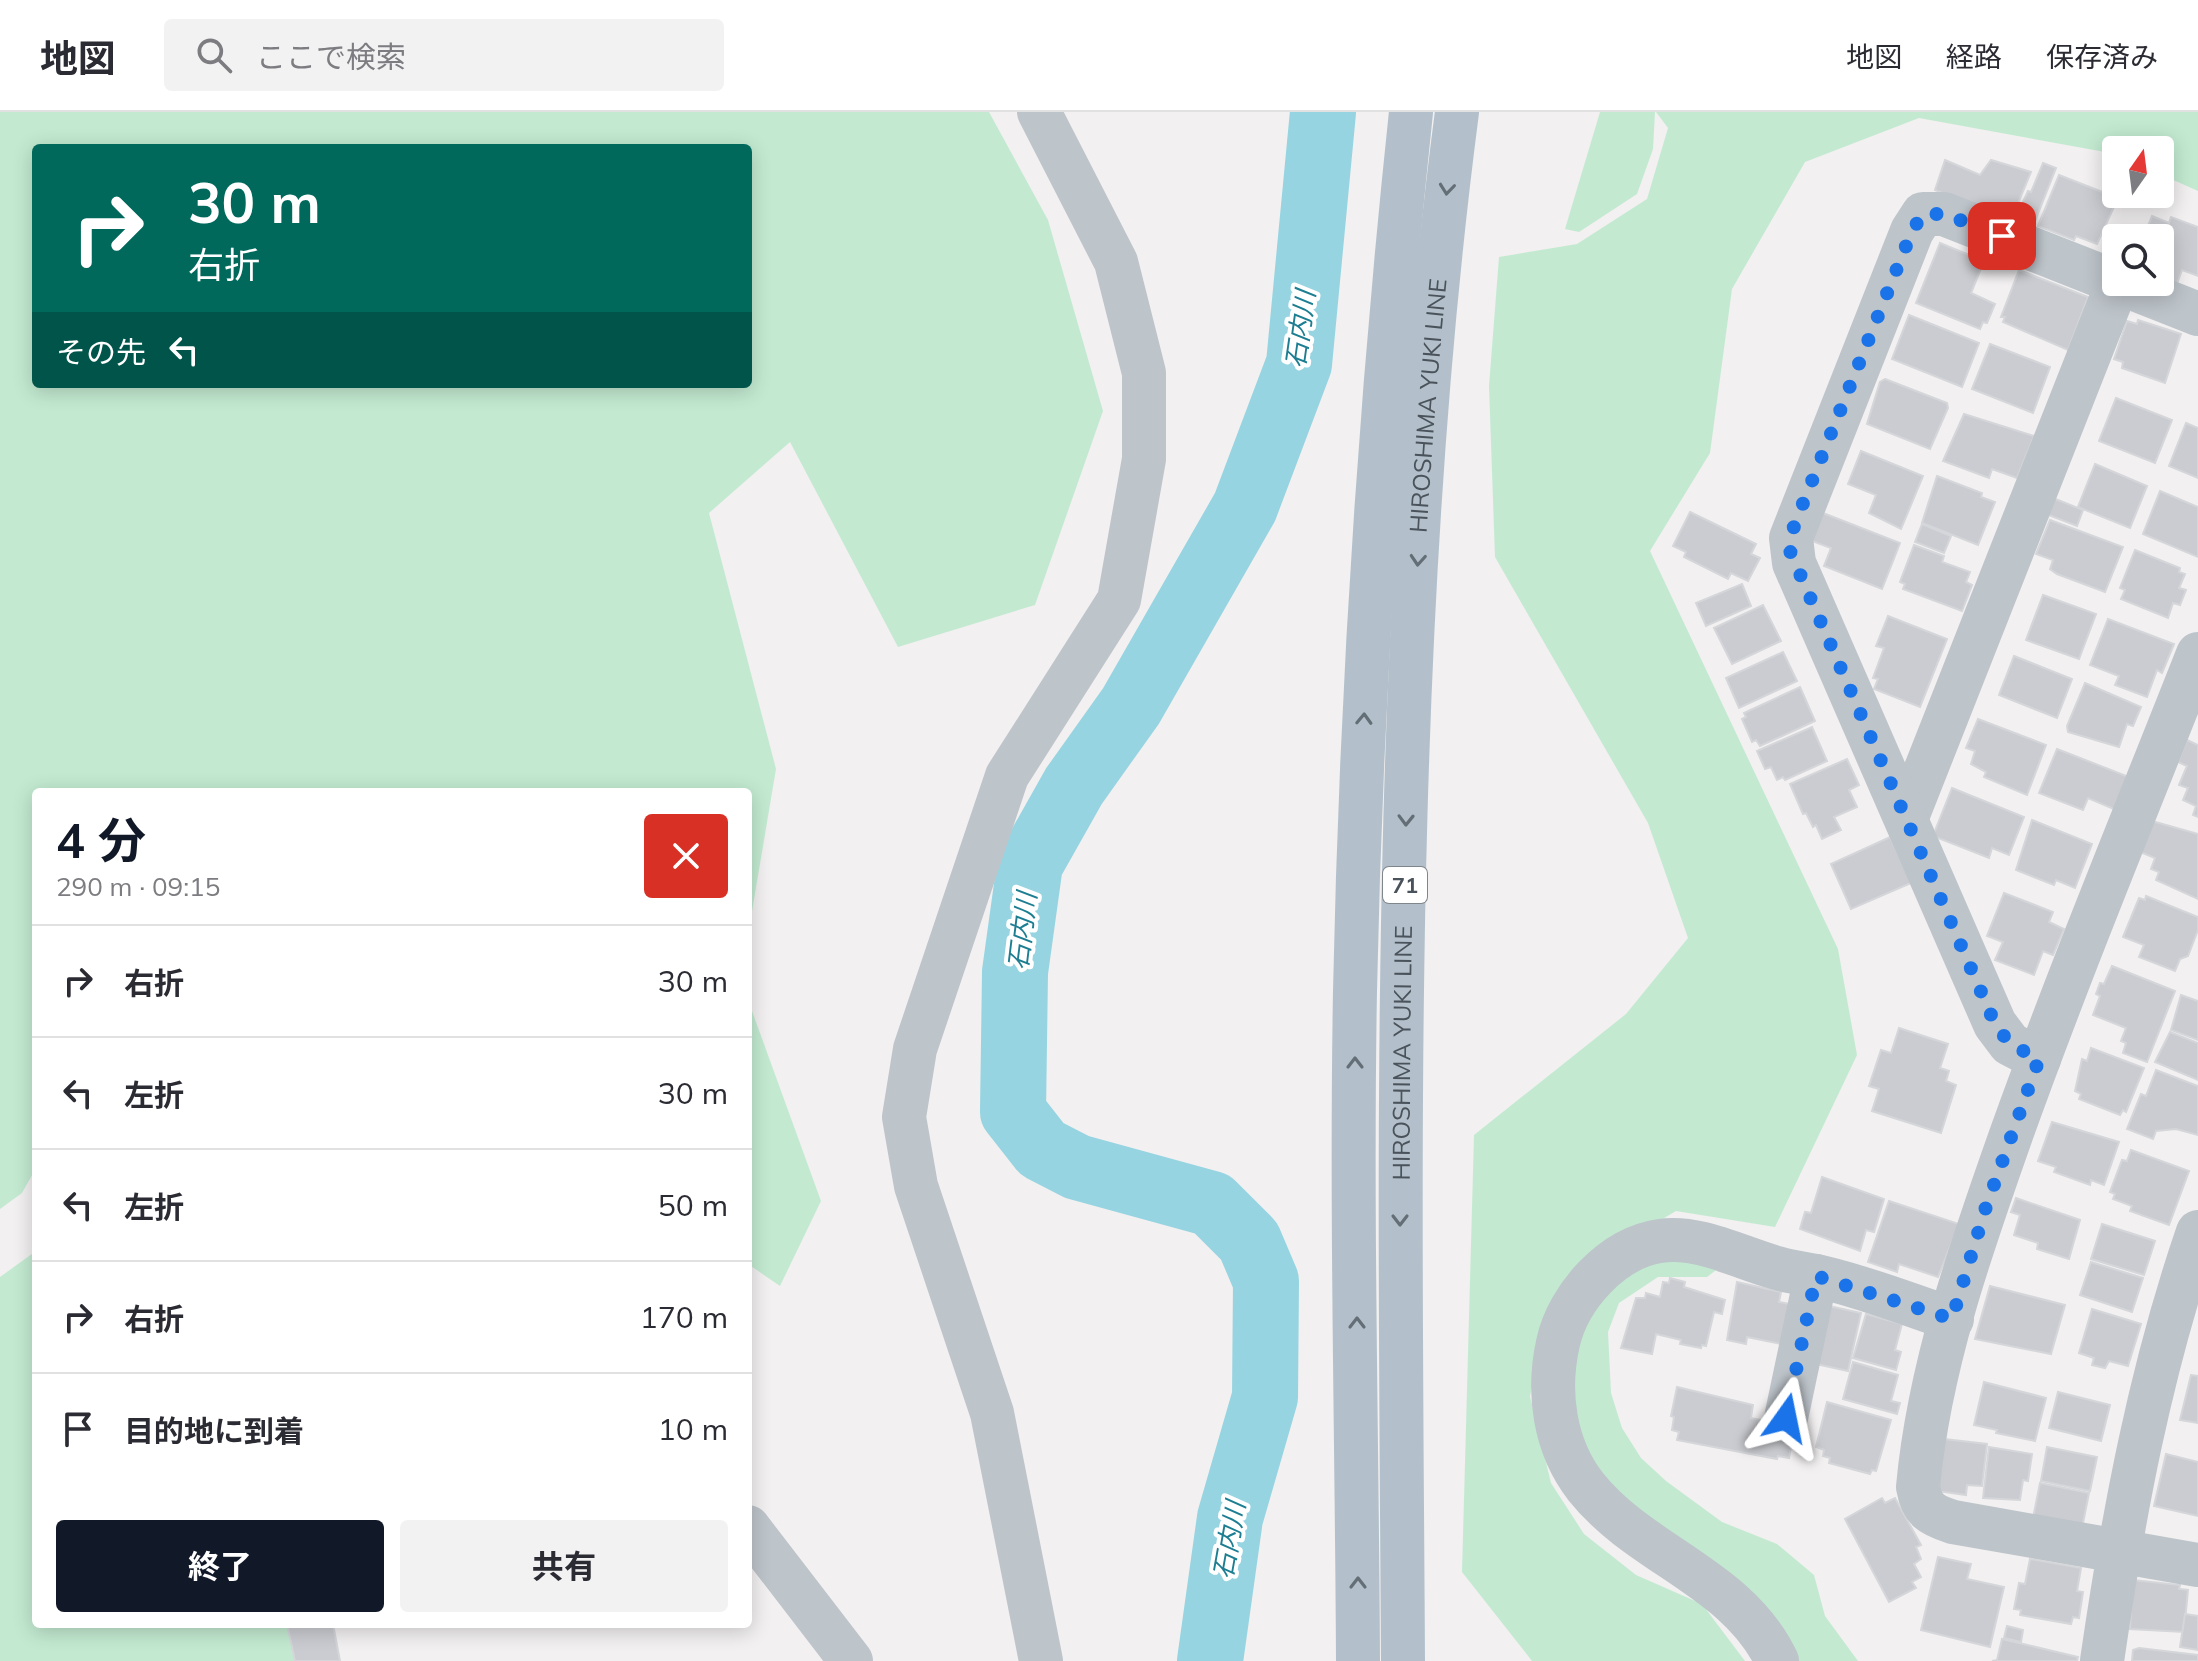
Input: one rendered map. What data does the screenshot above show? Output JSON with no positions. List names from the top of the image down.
{
  "streets": {
    "main road": ["HIROSHIMA YUKI LINE", "71"]
  },
  "water": ["石内川"],
  "north": "top",
  "page": {
    "header": "地図",
    "search": "ここで検索",
    "nav": ["地図", "経路", "保存済み"],
    "turn": ["30 m", "右折"],
    "then": "その先",
    "heading": ["4 分", "290 m · 09:15"],
    "list": [
      {
        "name": "右折",
        "value": "30 m"
      },
      {
        "name": "左折",
        "value": "30 m"
      },
      {
        "name": "左折",
        "value": "50 m"
      },
      {
        "name": "右折",
        "value": "170 m"
      },
      {
        "name": "目的地に到着",
        "value": "10 m"
      }
    ],
    "buttons": ["終了", "共有"]
  }
}
